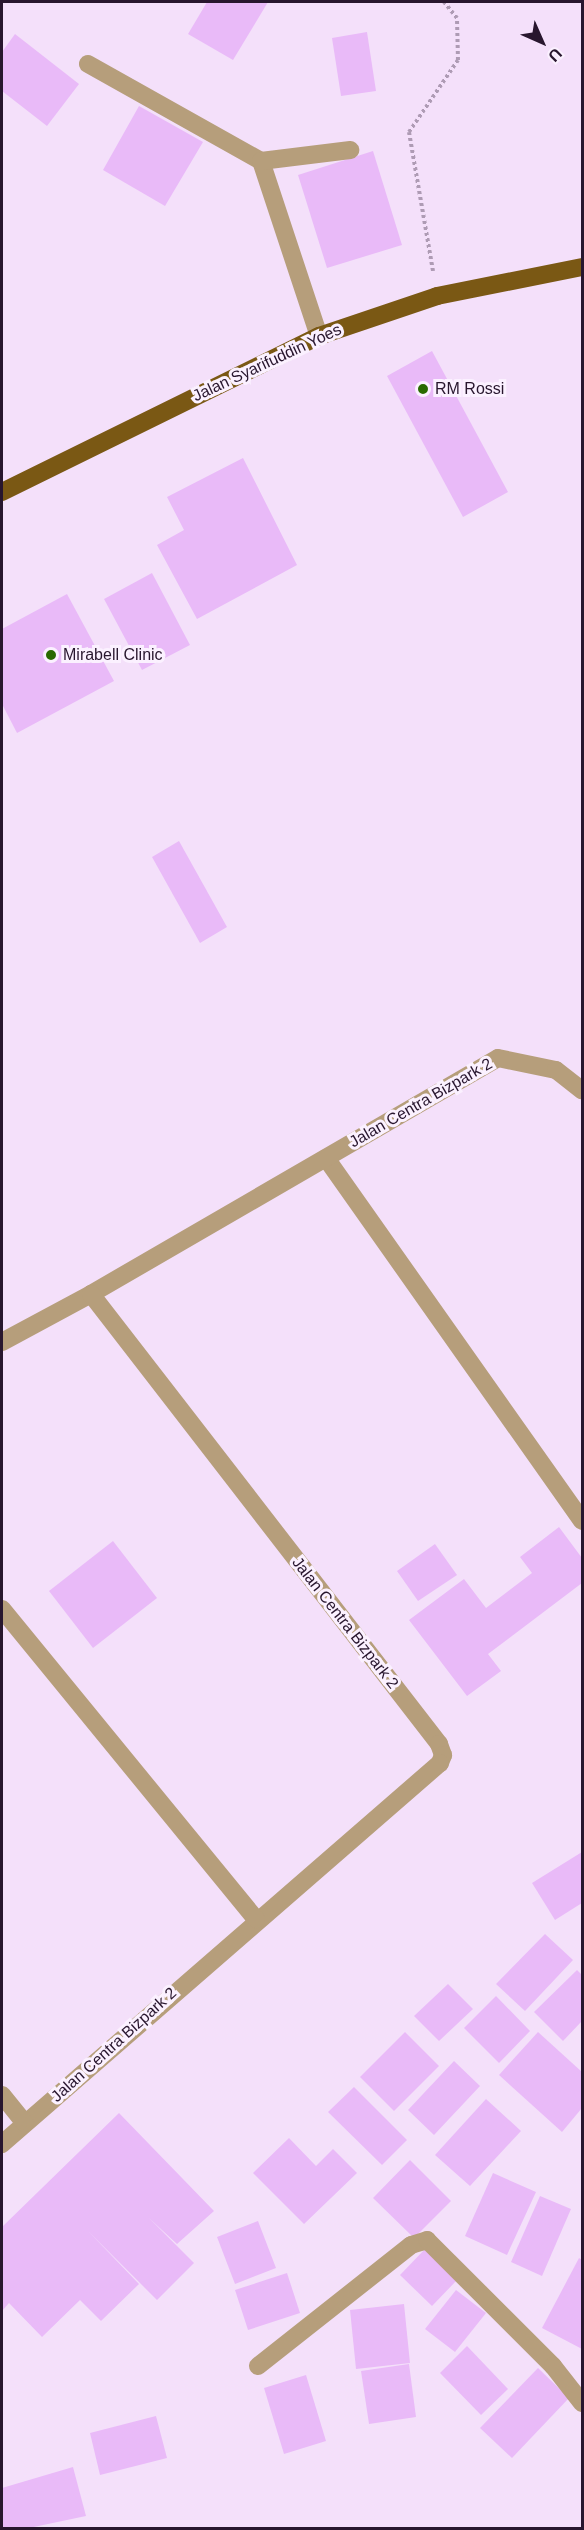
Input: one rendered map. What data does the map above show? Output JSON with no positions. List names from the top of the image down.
{
  "streets": {
    "highway": ["Jalan Syarifuddin Yoes"],
    "street": ["Jalan Centra Bizpark 2"]
  },
  "places": ["RM Rossi", "Mirabell Clinic"],
  "north": "bottom right"
}
